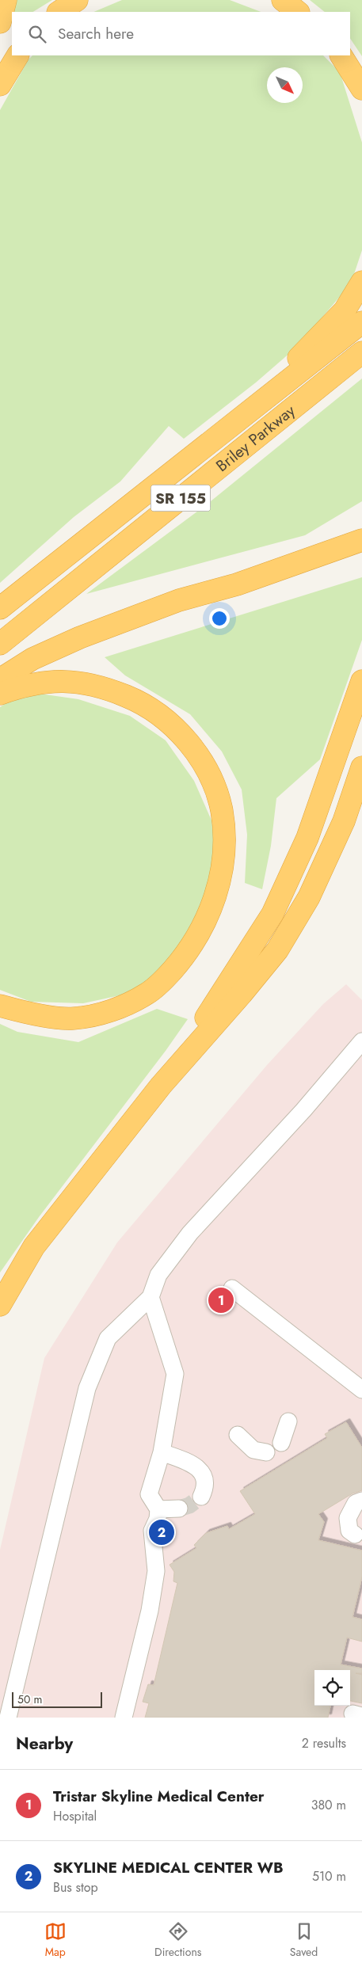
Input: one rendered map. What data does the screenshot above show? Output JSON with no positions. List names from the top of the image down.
{
  "streets": {
    "highway": ["Briley Parkway", "SR 155"]
  },
  "scale_bar": "50 m",
  "north": "bottom right",
  "page": {
    "search": "Search here",
    "pins": ["1", "2"],
    "scale": "50 m",
    "heading": ["Nearby", "2 results"],
    "list": [
      {
        "mark": "1",
        "name": "Tristar Skyline Medical Center",
        "note": "Hospital",
        "value": "380 m"
      },
      {
        "mark": "2",
        "name": "SKYLINE MEDICAL CENTER WB",
        "note": "Bus stop",
        "value": "510 m"
      }
    ],
    "nav": ["Map", "Directions", "Saved"]
  }
}
